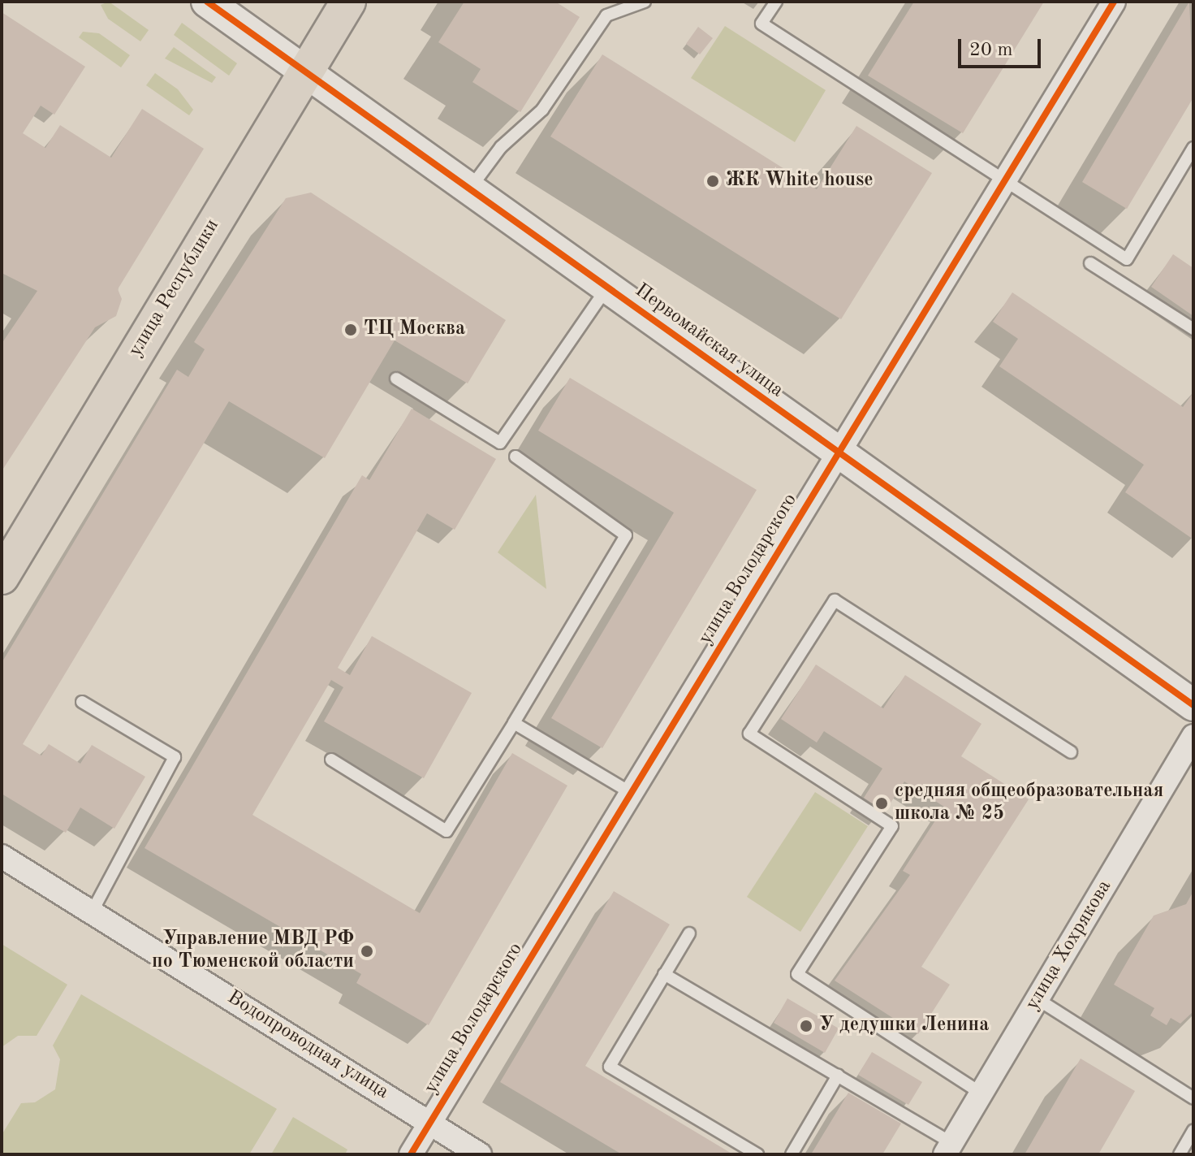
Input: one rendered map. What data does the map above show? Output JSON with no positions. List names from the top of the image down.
{
  "streets": {
    "main road": ["улица Республики"],
    "street": [
      "Первомайская улица",
      "улица Володарского",
      "улица Хохрякова",
      "Водопроводная улица"
    ]
  },
  "crossings": [
    ["улица Республики", "Первомайская улица"],
    ["Первомайская улица", "улица Володарского"],
    ["улица Володарского", "Водопроводная улица"]
  ],
  "places": [
    "ЖК White house",
    "ТЦ Москва",
    "средняя общеобразовательная школа № 25",
    "Управление МВД РФ по Тюменской области",
    "У дедушки Ленина"
  ],
  "scale_bar": "20 m"
}
